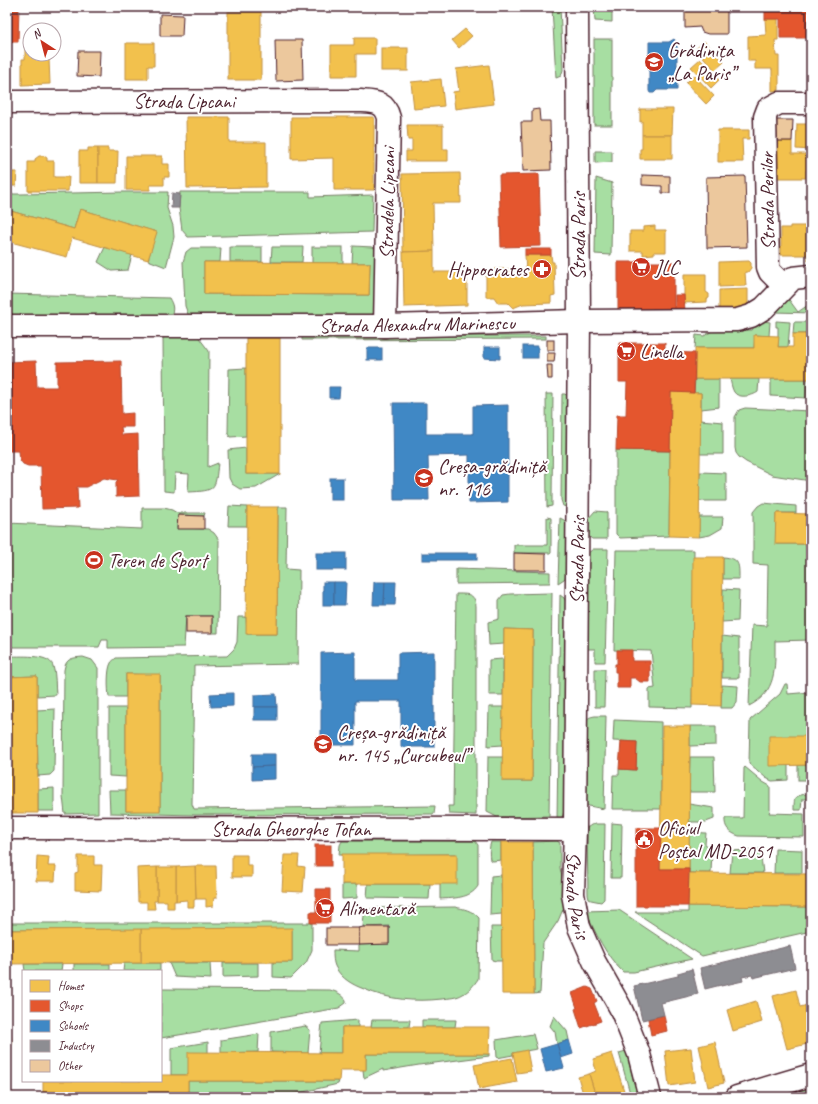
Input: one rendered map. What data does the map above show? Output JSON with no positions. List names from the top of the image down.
{
  "streets": {
    "street": [
      "Strada Lipcani",
      "Strada Perilor",
      "Stradela Lipcani",
      "Strada Paris",
      "Strada Alexandru Marinescu",
      "Strada Gheorghe Tofan"
    ]
  },
  "crossings": [
    ["Strada Lipcani", "Stradela Lipcani"],
    ["Strada Perilor", "Strada Alexandru Marinescu"],
    ["Stradela Lipcani", "Strada Alexandru Marinescu"],
    ["Strada Paris", "Strada Alexandru Marinescu"],
    ["Strada Paris", "Strada Gheorghe Tofan"]
  ],
  "places": {
    "school or university": ["Grădinița „La Paris”", "Creșa-grădiniță nr. 116", "Creșa-grădiniță nr. 145 „Curcubeul”"],
    "supermarket": ["JLC", "Linella", "Alimentară"],
    "pharmacy": ["Hippocrates"],
    "sports": ["Teren de Sport"],
    "public building": ["Oficiul Poștal MD-2051"]
  },
  "legend": [
    "Homes",
    "Shops",
    "Schools",
    "Industry",
    "Other"
  ],
  "north": "top left"
}
